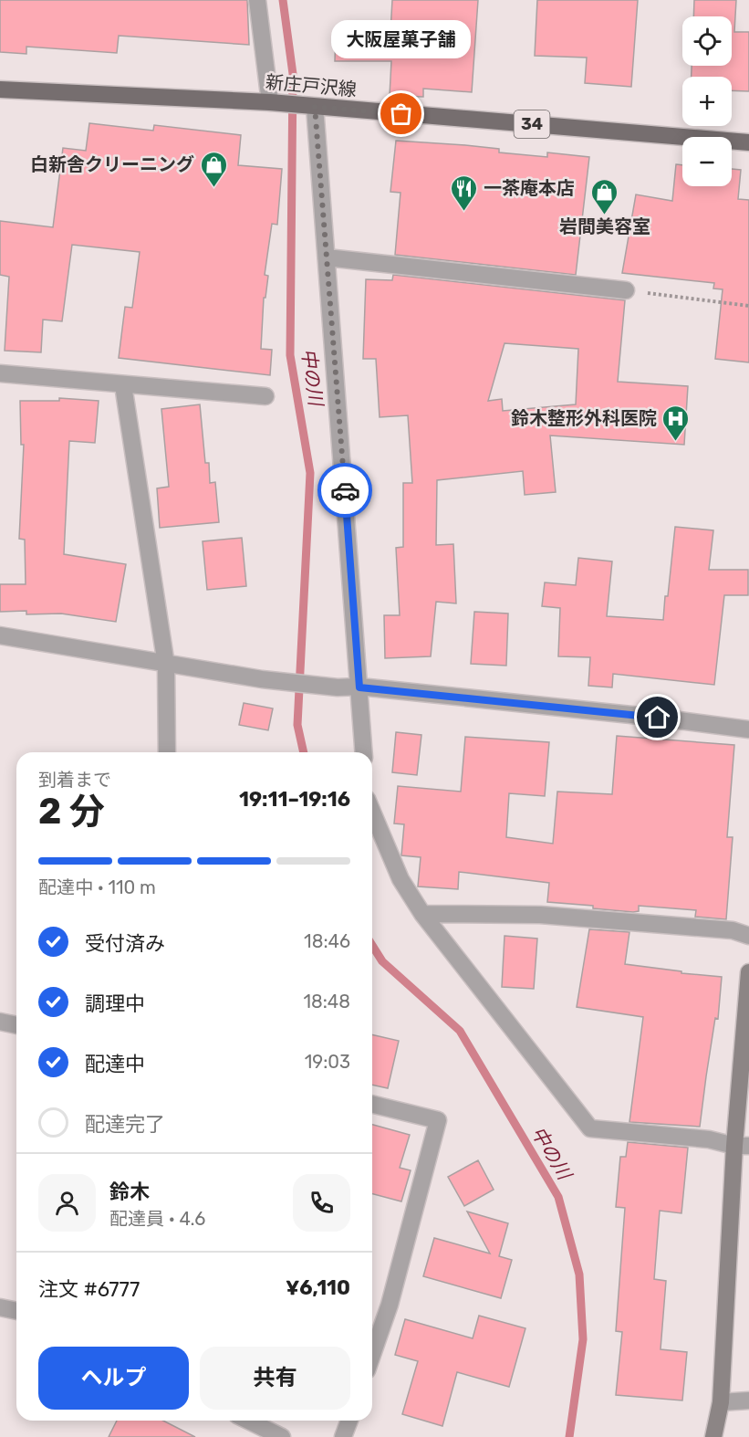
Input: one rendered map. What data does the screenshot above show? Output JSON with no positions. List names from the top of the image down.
{
  "streets": {
    "main road": ["新庄戸沢線", "34"]
  },
  "water": ["中の川"],
  "places": {
    "other": ["大阪屋菓子舗"],
    "shop": ["白新舎クリーニング", "岩間美容室"],
    "restaurant": ["一茶庵本店"],
    "hospital": ["鈴木整形外科医院"]
  },
  "page": {
    "map_buttons": ["+", "−"],
    "bubble": "大阪屋菓子舗",
    "heading": ["2 分", "到着まで", "19:11–19:16"],
    "panel": [
      "鈴木",
      "配達員 · 4.6",
      "注文 #6777",
      "¥6,110"
    ],
    "bar": "配達中 · 110 m",
    "list": [
      ["受付済み", "18:46"],
      ["調理中", "18:48"],
      ["配達中", "19:03"],
      "配達完了"
    ],
    "buttons": ["ヘルプ", "共有"]
  }
}
